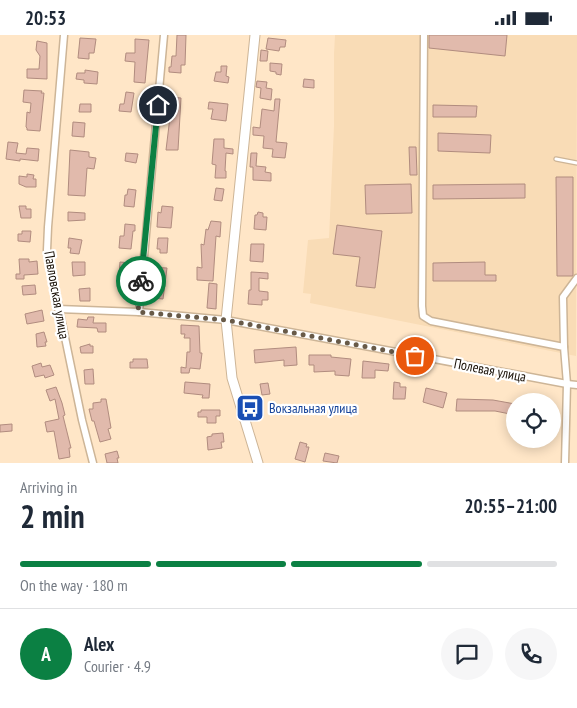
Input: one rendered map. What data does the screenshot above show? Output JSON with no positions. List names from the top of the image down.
{
  "streets": {
    "street": ["Павловская улица", "Полевая улица"]
  },
  "crossings": [
    ["Павловская улица", "Полевая улица"]
  ],
  "places": {
    "bus stop": ["Вокзальная улица"]
  },
  "page": {
    "status": "20:53",
    "heading": ["2 min", "Arriving in", "20:55–21:00"],
    "panel": ["Alex", "Courier · 4.9"],
    "bar": "On the way · 180 m",
    "round": "A"
  }
}
